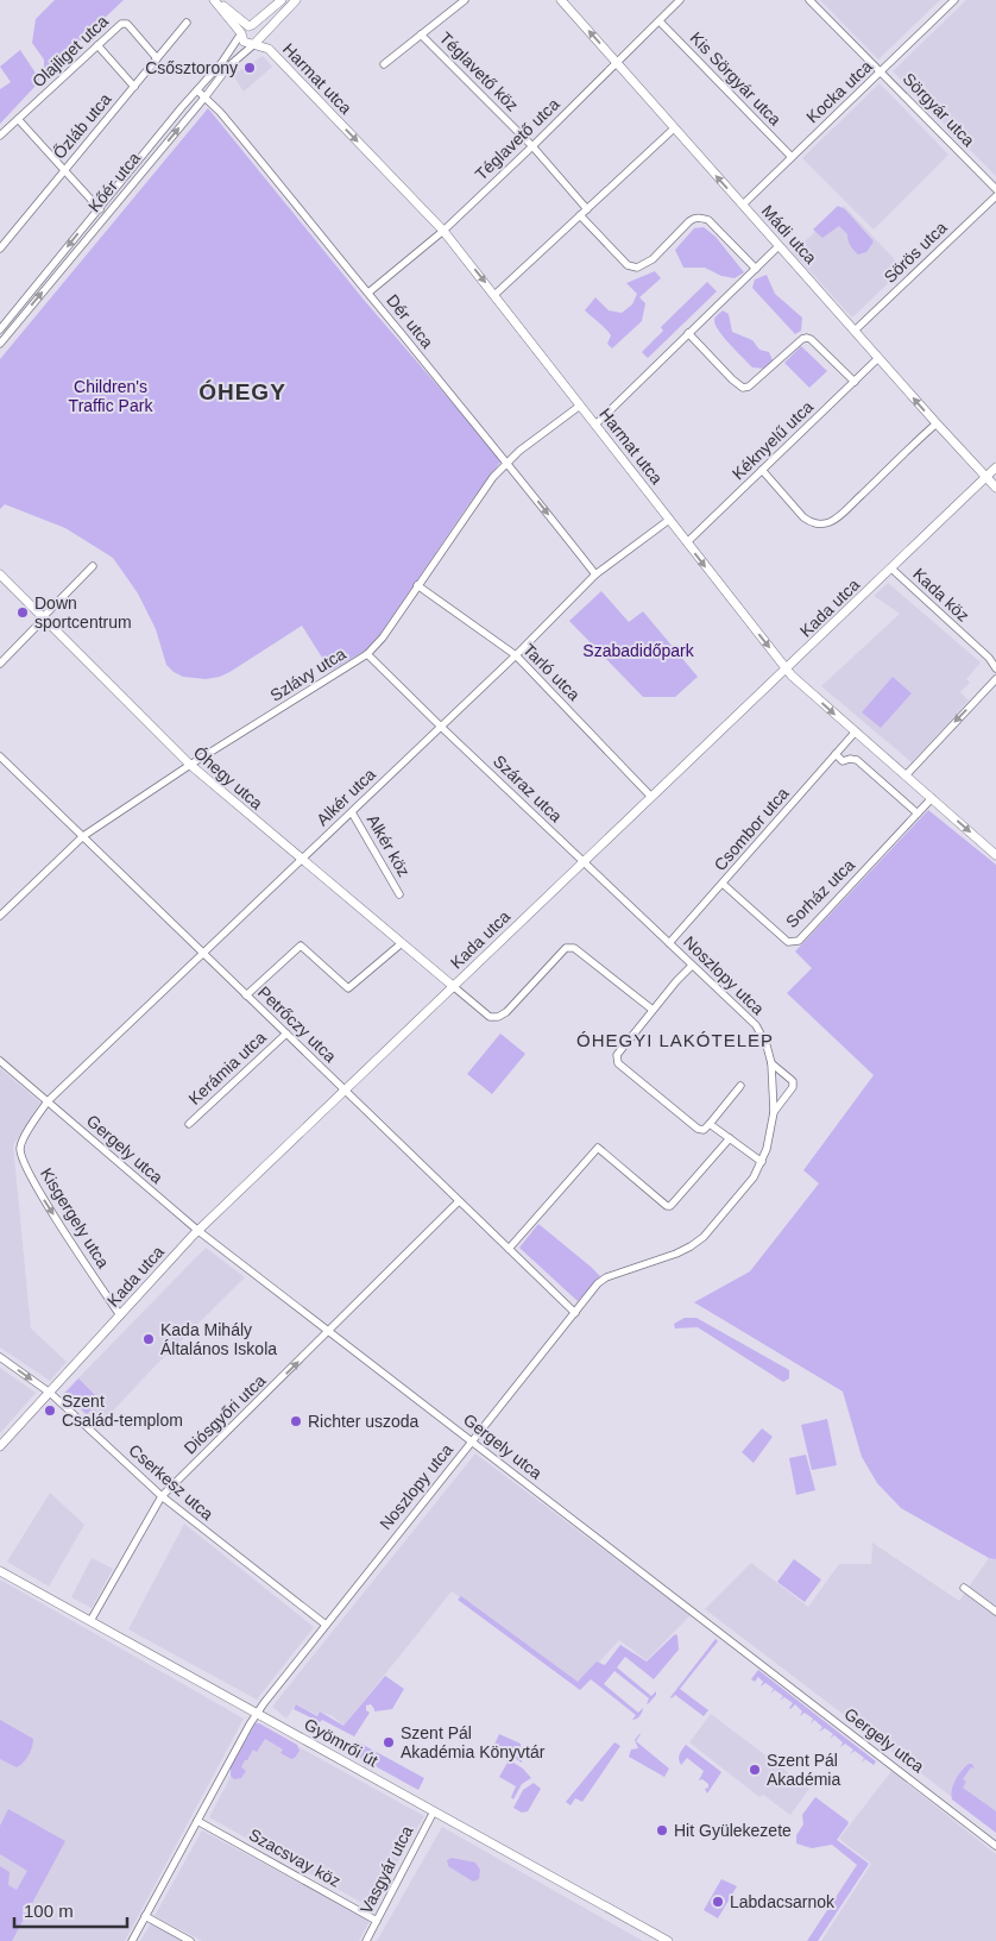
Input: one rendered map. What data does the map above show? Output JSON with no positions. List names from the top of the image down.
{
  "streets": {
    "street": [
      "Olajliget utca",
      "Téglavető köz",
      "Harmat utca",
      "Kis Sörgyár utca",
      "Kocka utca",
      "Sörgyár utca",
      "Őzláb utca",
      "Téglavető utca",
      "Kőér utca",
      "Mádi utca",
      "Sörös utca",
      "Dér utca",
      "Kéknyelű utca",
      "Kada köz",
      "Kada utca",
      "Tarló utca",
      "Szlávy utca",
      "Óhegy utca",
      "Száraz utca",
      "Alkér utca",
      "Csombor utca",
      "Alkér köz",
      "Sorház utca",
      "Noszlopy utca",
      "Petrőczy utca",
      "Kerámia utca",
      "Gergely utca",
      "Kisgergely utca",
      "Diósgyőri utca",
      "Cserkesz utca",
      "Gyömrői út",
      "Szacsvay köz",
      "Vasgyár utca"
    ]
  },
  "crossings": [
    ["Olajliget utca", "Őzláb utca"],
    ["Téglavető köz", "Téglavető utca"],
    ["Harmat utca", "Téglavető utca"],
    ["Harmat utca", "Kőér utca"],
    ["Harmat utca", "Kéknyelű utca"],
    ["Harmat utca", "Kada utca"],
    ["Harmat utca", "Szlávy utca"],
    ["Harmat utca", "Alkér utca"],
    ["Harmat utca", "Csombor utca"],
    ["Harmat utca", "Sorház utca"],
    ["Kis Sörgyár utca", "Kocka utca"],
    ["Kis Sörgyár utca", "Téglavető utca"],
    ["Kocka utca", "Sörgyár utca"],
    ["Kocka utca", "Mádi utca"],
    ["Téglavető utca", "Mádi utca"],
    ["Téglavető utca", "Dér utca"],
    ["Kőér utca", "Dér utca"],
    ["Mádi utca", "Sörös utca"],
    ["Mádi utca", "Kéknyelű utca"],
    ["Mádi utca", "Kada utca"],
    ["Dér utca", "Szlávy utca"],
    ["Dér utca", "Alkér utca"],
    ["Kada köz", "Kada utca"],
    ["Kada utca", "Tarló utca"],
    ["Kada utca", "Óhegy utca"],
    ["Kada utca", "Száraz utca"],
    ["Kada utca", "Petrőczy utca"],
    ["Kada utca", "Gergely utca"],
    ["Kada utca", "Kisgergely utca"],
    ["Kada utca", "Cserkesz utca"],
    ["Tarló utca", "Szlávy utca"],
    ["Tarló utca", "Alkér utca"],
    ["Szlávy utca", "Óhegy utca"],
    ["Szlávy utca", "Száraz utca"],
    ["Szlávy utca", "Petrőczy utca"],
    ["Óhegy utca", "Alkér utca"],
    ["Száraz utca", "Alkér utca"],
    ["Száraz utca", "Csombor utca"],
    ["Száraz utca", "Noszlopy utca"],
    ["Alkér utca", "Alkér köz"],
    ["Alkér utca", "Petrőczy utca"],
    ["Alkér utca", "Gergely utca"],
    ["Alkér utca", "Kisgergely utca"],
    ["Csombor utca", "Sorház utca"],
    ["Csombor utca", "Noszlopy utca"],
    ["Noszlopy utca", "Petrőczy utca"],
    ["Noszlopy utca", "Gergely utca"],
    ["Noszlopy utca", "Cserkesz utca"],
    ["Noszlopy utca", "Gyömrői út"],
    ["Noszlopy utca", "Szacsvay köz"],
    ["Petrőczy utca", "Kerámia utca"],
    ["Petrőczy utca", "Diósgyőri utca"],
    ["Gergely utca", "Kisgergely utca"],
    ["Gergely utca", "Diósgyőri utca"],
    ["Diósgyőri utca", "Cserkesz utca"],
    ["Diósgyőri utca", "Gyömrői út"],
    ["Gyömrői út", "Vasgyár utca"],
    ["Szacsvay köz", "Vasgyár utca"]
  ],
  "one_way": [
    "Harmat utca",
    "Mádi utca",
    "Kisgergely utca",
    "Diósgyőri utca"
  ],
  "districts": ["ÓHEGY", "ÓHEGYI LAKÓTELEP"],
  "parks": ["Children's Traffic Park", "Szabadidőpark"],
  "places": [
    "Csősztorony",
    "Down sportcentrum",
    "Kada Mihály Általános Iskola",
    "Szent Család-templom",
    "Richter uszoda",
    "Szent Pál Akadémia Könyvtár",
    "Szent Pál Akadémia",
    "Hit Gyülekezete",
    "Labdacsarnok"
  ],
  "scale_bar": "100 m"
}
